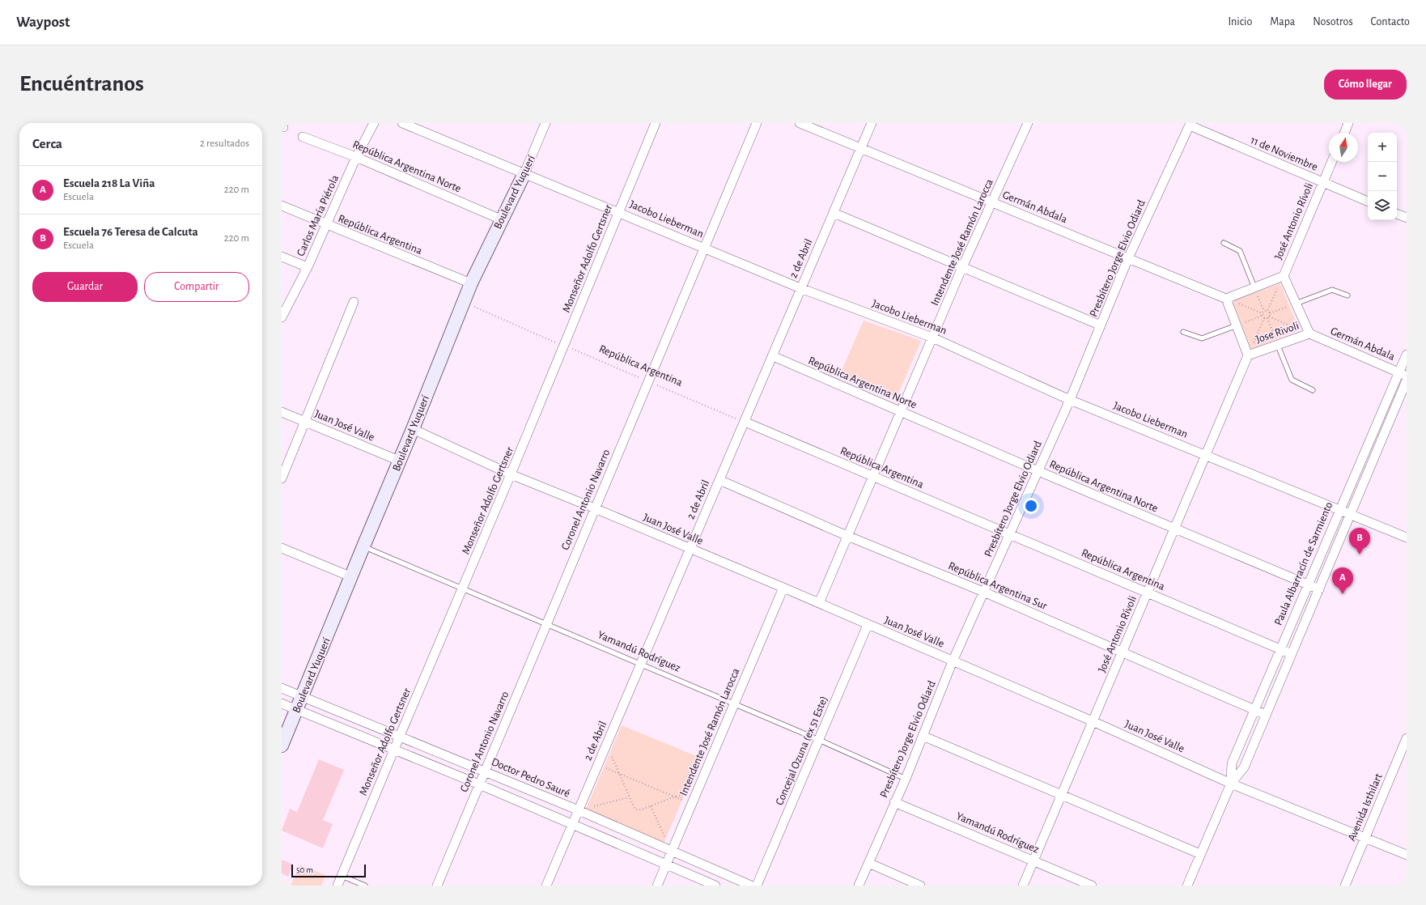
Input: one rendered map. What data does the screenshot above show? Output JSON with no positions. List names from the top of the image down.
{
  "streets": {
    "street": [
      "11 de Noviembre",
      "República Argentina Norte",
      "Boulevard Yuquerí",
      "Germán Abdala",
      "Carlos María Piérola",
      "Jacobo Lieberman",
      "José Antonio Rívoli",
      "República Argentina",
      "Intendente José Ramón Larocca",
      "Monseñor Adolfo Gertsner",
      "2 de Abril",
      "Presbítero Jorge Elvio Odiard",
      "Jose Rivoli",
      "Juan José Valle",
      "Coronel Antonio Navarro",
      "Paula Albarracín de Sarmiento",
      "República Argentina Sur",
      "Yamandú Rodríguez",
      "Concejal Ozuna (ex 51 Este)",
      "Doctor Pedro Sauré",
      "Avenida Isthilart"
    ]
  },
  "crossings": [
    ["11 de Noviembre", "José Antonio Rívoli"],
    ["11 de Noviembre", "Presbítero Jorge Elvio Odiard"],
    ["República Argentina Norte", "Boulevard Yuquerí"],
    ["República Argentina Norte", "Carlos María Piérola"],
    ["República Argentina Norte", "José Antonio Rívoli"],
    ["República Argentina Norte", "Intendente José Ramón Larocca"],
    ["República Argentina Norte", "2 de Abril"],
    ["República Argentina Norte", "Presbítero Jorge Elvio Odiard"],
    ["República Argentina Norte", "Paula Albarracín de Sarmiento"],
    ["Boulevard Yuquerí", "Jacobo Lieberman"],
    ["Boulevard Yuquerí", "República Argentina"],
    ["Boulevard Yuquerí", "Juan José Valle"],
    ["Boulevard Yuquerí", "Yamandú Rodríguez"],
    ["Boulevard Yuquerí", "Doctor Pedro Sauré"],
    ["Germán Abdala", "Intendente José Ramón Larocca"],
    ["Germán Abdala", "2 de Abril"],
    ["Germán Abdala", "Presbítero Jorge Elvio Odiard"],
    ["Germán Abdala", "Jose Rivoli"],
    ["Germán Abdala", "Paula Albarracín de Sarmiento"],
    ["Carlos María Piérola", "República Argentina"],
    ["Jacobo Lieberman", "José Antonio Rívoli"],
    ["Jacobo Lieberman", "Intendente José Ramón Larocca"],
    ["Jacobo Lieberman", "Monseñor Adolfo Gertsner"],
    ["Jacobo Lieberman", "2 de Abril"],
    ["Jacobo Lieberman", "Presbítero Jorge Elvio Odiard"],
    ["Jacobo Lieberman", "Coronel Antonio Navarro"],
    ["Jacobo Lieberman", "Paula Albarracín de Sarmiento"],
    ["José Antonio Rívoli", "República Argentina"],
    ["José Antonio Rívoli", "Jose Rivoli"],
    ["José Antonio Rívoli", "Juan José Valle"],
    ["José Antonio Rívoli", "República Argentina Sur"],
    ["José Antonio Rívoli", "Yamandú Rodríguez"],
    ["República Argentina", "Intendente José Ramón Larocca"],
    ["República Argentina", "Monseñor Adolfo Gertsner"],
    ["República Argentina", "2 de Abril"],
    ["República Argentina", "Presbítero Jorge Elvio Odiard"],
    ["República Argentina", "Coronel Antonio Navarro"],
    ["República Argentina", "Paula Albarracín de Sarmiento"],
    ["Intendente José Ramón Larocca", "Juan José Valle"],
    ["Intendente José Ramón Larocca", "República Argentina Sur"],
    ["Intendente José Ramón Larocca", "Yamandú Rodríguez"],
    ["Intendente José Ramón Larocca", "Doctor Pedro Sauré"],
    ["Monseñor Adolfo Gertsner", "Juan José Valle"],
    ["Monseñor Adolfo Gertsner", "Yamandú Rodríguez"],
    ["Monseñor Adolfo Gertsner", "Doctor Pedro Sauré"],
    ["2 de Abril", "Juan José Valle"],
    ["2 de Abril", "República Argentina Sur"],
    ["2 de Abril", "Yamandú Rodríguez"],
    ["2 de Abril", "Doctor Pedro Sauré"],
    ["Presbítero Jorge Elvio Odiard", "Juan José Valle"],
    ["Presbítero Jorge Elvio Odiard", "República Argentina Sur"],
    ["Presbítero Jorge Elvio Odiard", "Yamandú Rodríguez"],
    ["Juan José Valle", "Coronel Antonio Navarro"],
    ["Juan José Valle", "Paula Albarracín de Sarmiento"],
    ["Juan José Valle", "Concejal Ozuna (ex 51 Este)"],
    ["Juan José Valle", "Avenida Isthilart"],
    ["Coronel Antonio Navarro", "Yamandú Rodríguez"],
    ["Coronel Antonio Navarro", "Doctor Pedro Sauré"],
    ["Paula Albarracín de Sarmiento", "República Argentina Sur"],
    ["Yamandú Rodríguez", "Concejal Ozuna (ex 51 Este)"]
  ],
  "scale_bar": "50 m",
  "north": "top",
  "page": {
    "header": "Waypost",
    "nav": [
      "Inicio",
      "Mapa",
      "Nosotros",
      "Contacto"
    ],
    "buttons": [
      "Cómo llegar",
      ["Guardar", "Compartir"]
    ],
    "title": "Encuéntranos",
    "heading": ["Cerca", "2 resultados"],
    "map_buttons": ["+", "−"],
    "list": [
      {
        "mark": "A",
        "name": "Escuela 218 La Viña",
        "note": "Escuela",
        "value": "220 m"
      },
      {
        "mark": "B",
        "name": "Escuela 76 Teresa de Calcuta",
        "note": "Escuela",
        "value": "220 m"
      }
    ],
    "pins": ["B", "A"],
    "scale": "50 m"
  }
}
